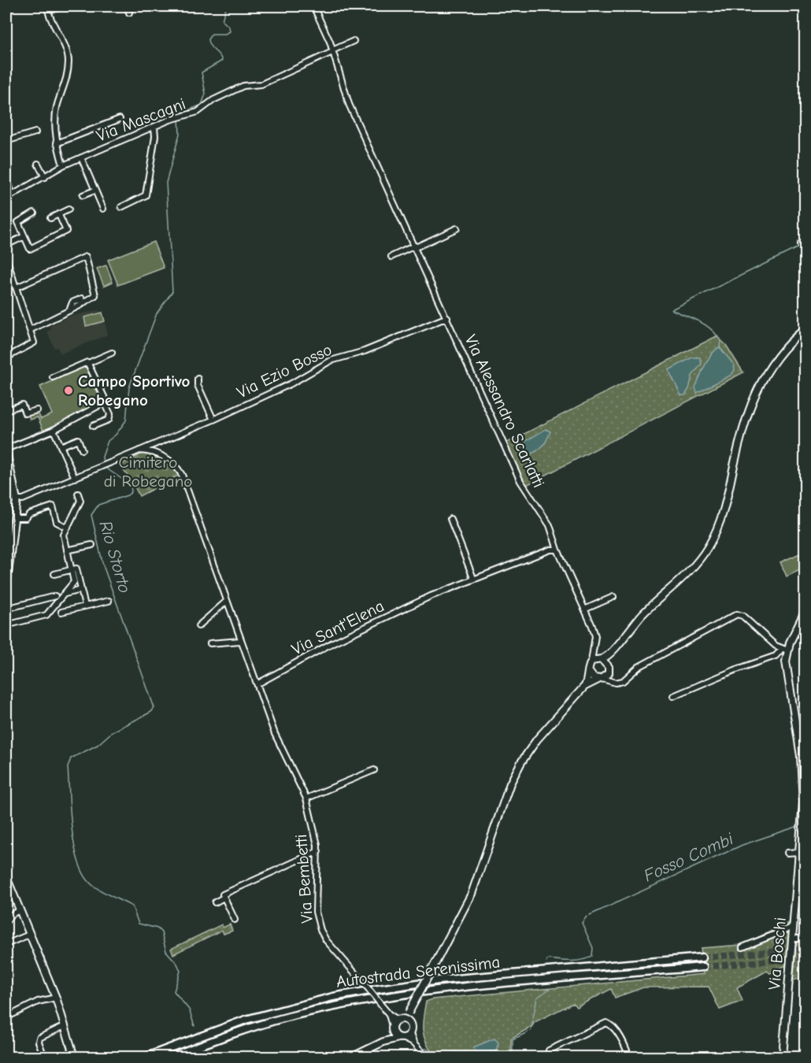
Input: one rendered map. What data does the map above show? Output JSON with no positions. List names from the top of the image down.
{
  "streets": {
    "highway": ["Autostrada Serenissima"],
    "main road": ["Via Boschi"],
    "street": [
      "Via Mascagni",
      "Via Ezio Bosso",
      "Via Alessandro Scarlatti",
      "Via Sant'Elena",
      "Via Bembetti"
    ]
  },
  "crossings": [
    ["Via Mascagni", "Via Alessandro Scarlatti"],
    ["Via Ezio Bosso", "Via Alessandro Scarlatti"],
    ["Via Alessandro Scarlatti", "Via Sant'Elena"],
    ["Via Sant'Elena", "Via Bembetti"]
  ],
  "water": ["Rio Storto", "Fosso Combi"],
  "parks": ["Cimitero di Robegano"],
  "places": ["Campo Sportivo Robegano"]
}
